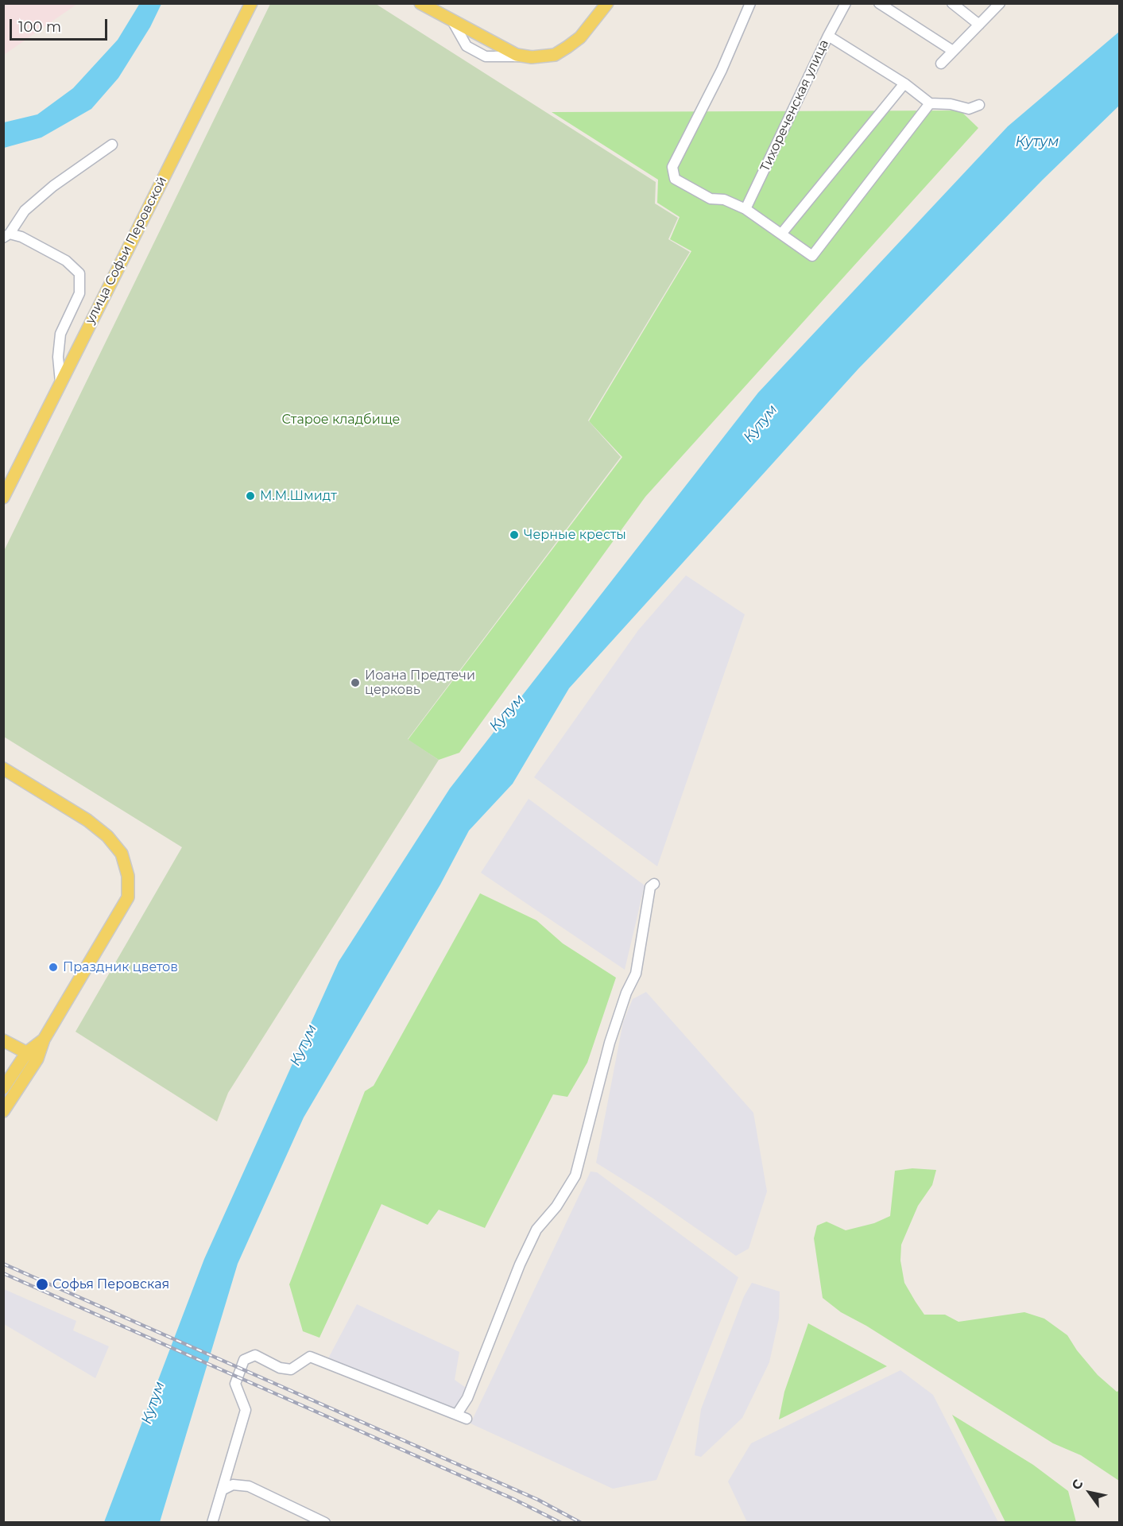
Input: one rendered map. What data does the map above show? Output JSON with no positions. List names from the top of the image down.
{
  "streets": {
    "main road": ["улица Софьи Перовской"],
    "street": ["Тихореченская улица"]
  },
  "water": ["Кутум"],
  "parks": ["Старое кладбище"],
  "places": [
    "М.М.Шмидт",
    "Черные кресты",
    "Иоана Предтечи церковь",
    "Праздник цветов",
    "Софья Перовская"
  ],
  "scale_bar": "100 m",
  "north": "top left"
}
